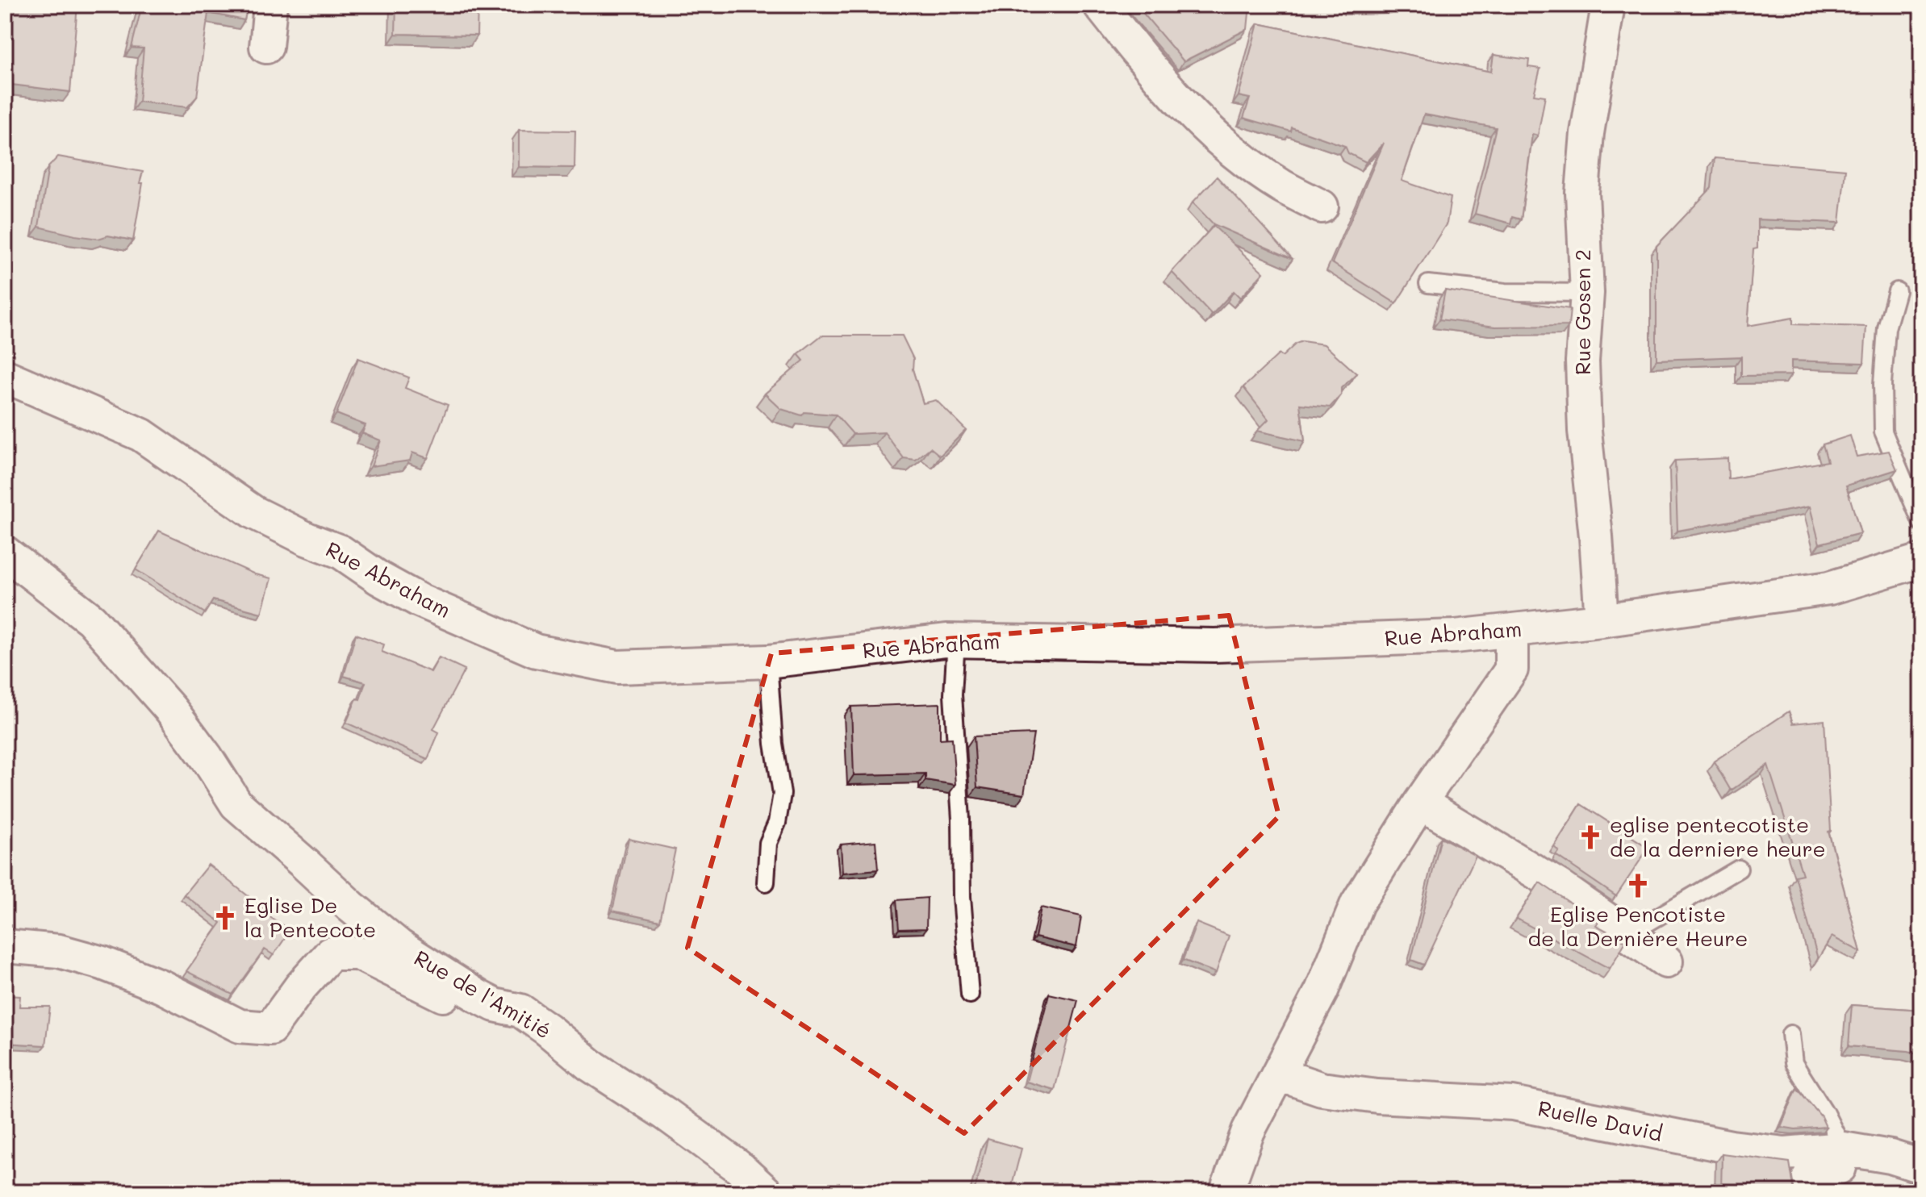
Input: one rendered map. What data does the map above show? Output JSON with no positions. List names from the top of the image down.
{
  "streets": {
    "street": [
      "Rue Gosen 2",
      "Rue Abraham",
      "Rue de l'Amitié",
      "Ruelle David"
    ]
  },
  "crossings": [
    ["Rue Gosen 2", "Rue Abraham"]
  ],
  "places": {
    "church": ["eglise pentecotiste de la derniere heure", "Eglise Pencotiste de la Dernière Heure", "Eglise De la Pentecote"]
  }
}
